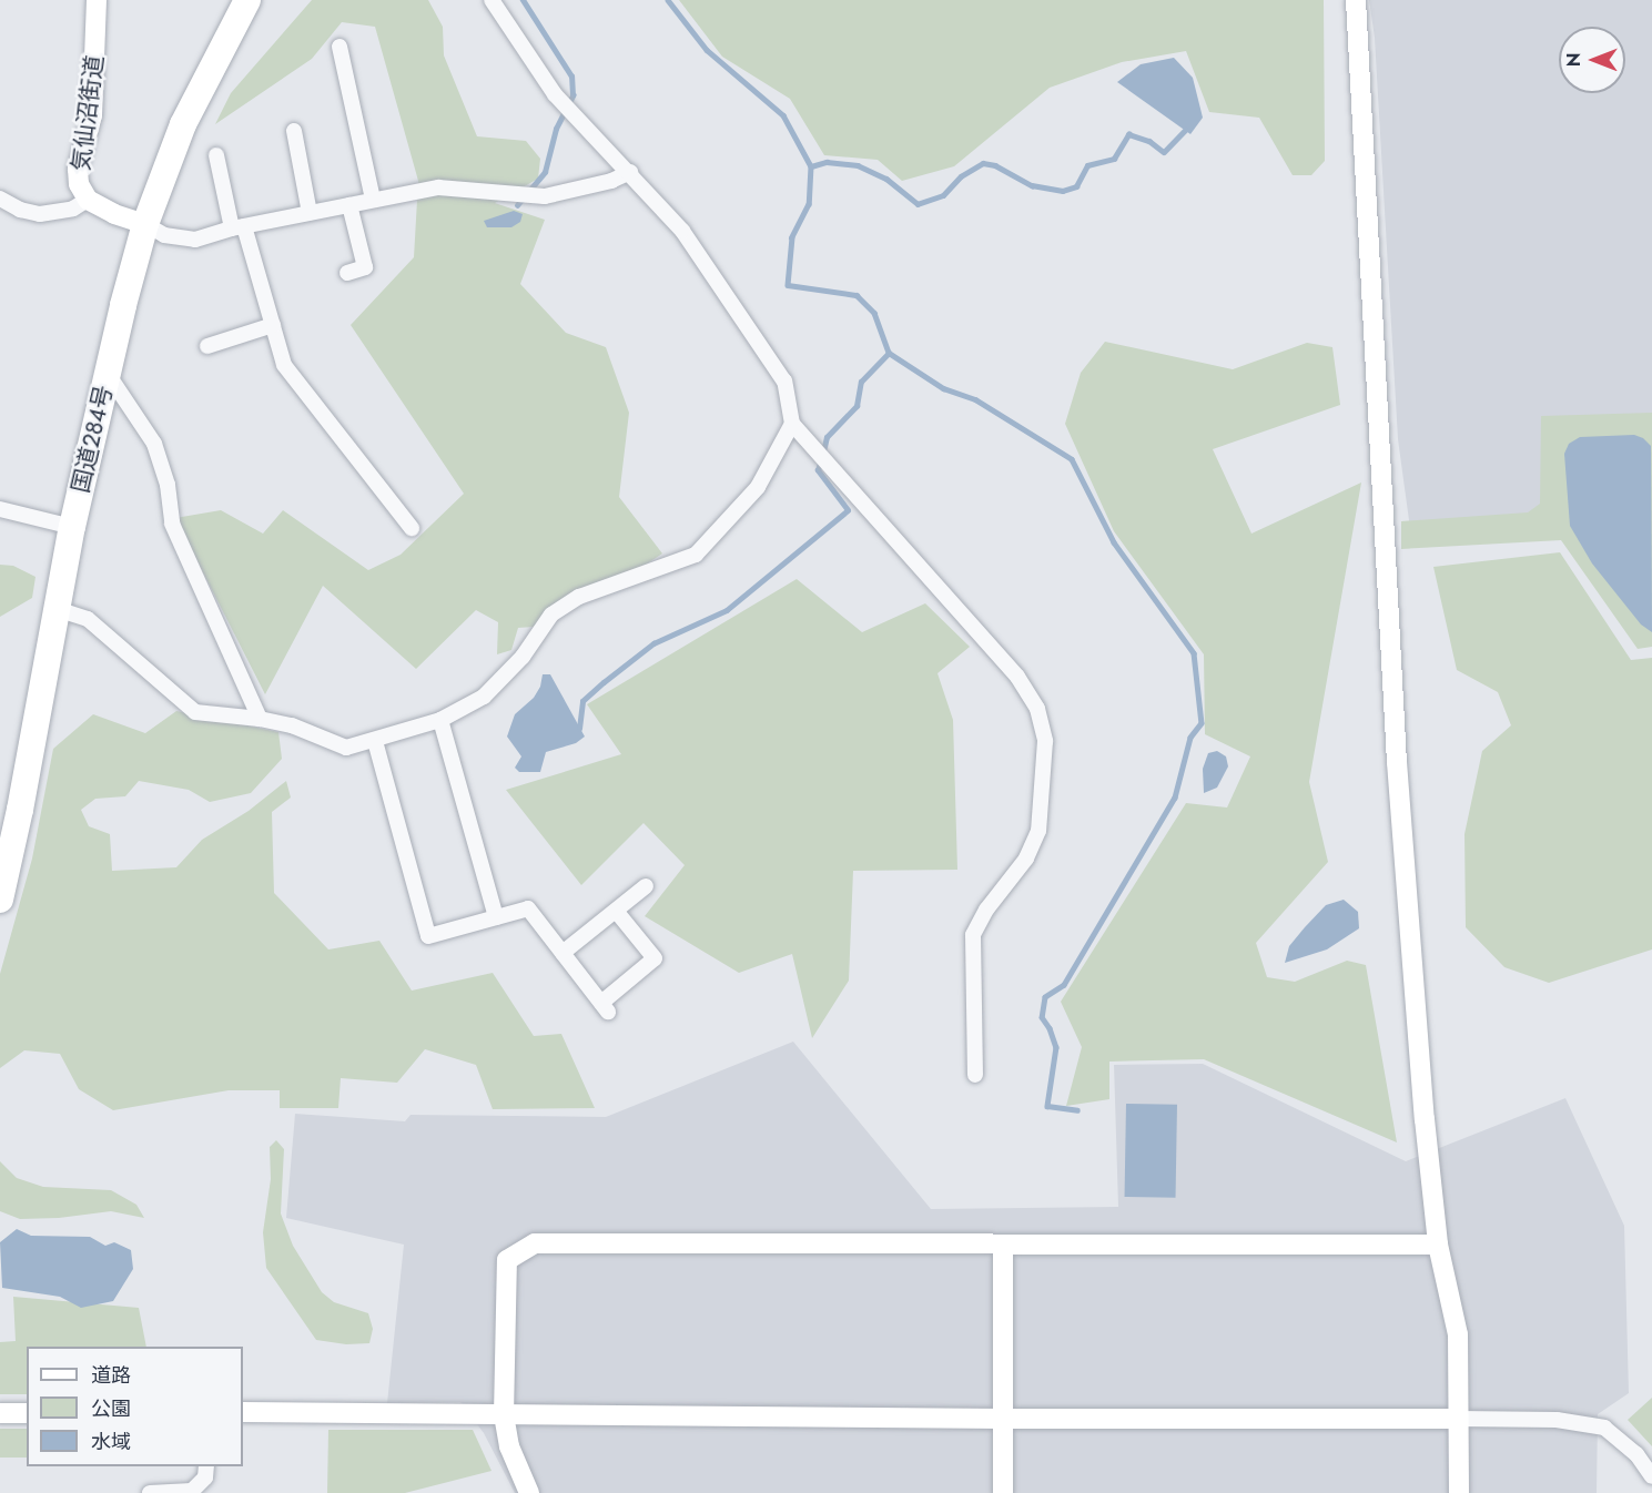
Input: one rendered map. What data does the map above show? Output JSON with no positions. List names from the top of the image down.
{
  "streets": {
    "highway": ["国道284号"],
    "street": ["気仙沼街道"]
  },
  "crossings": [
    ["気仙沼街道", "国道284号"]
  ],
  "legend": ["道路", "公園", "水域"],
  "north": "left"
}
